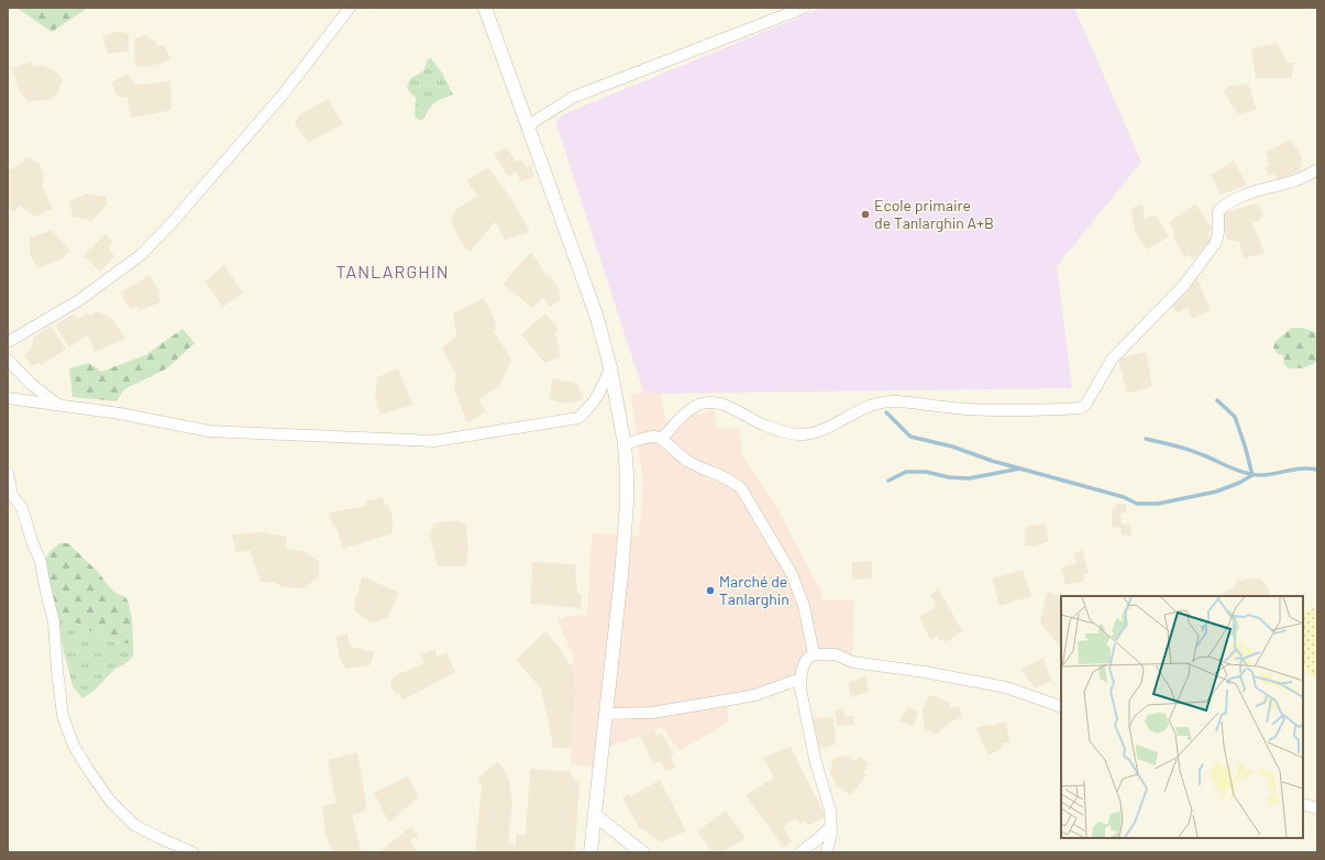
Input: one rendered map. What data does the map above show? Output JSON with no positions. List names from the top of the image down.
{
  "districts": ["TANLARGHIN"],
  "places": ["Ecole primaire de Tanlarghin A+B", "Marché de Tanlarghin"]
}
